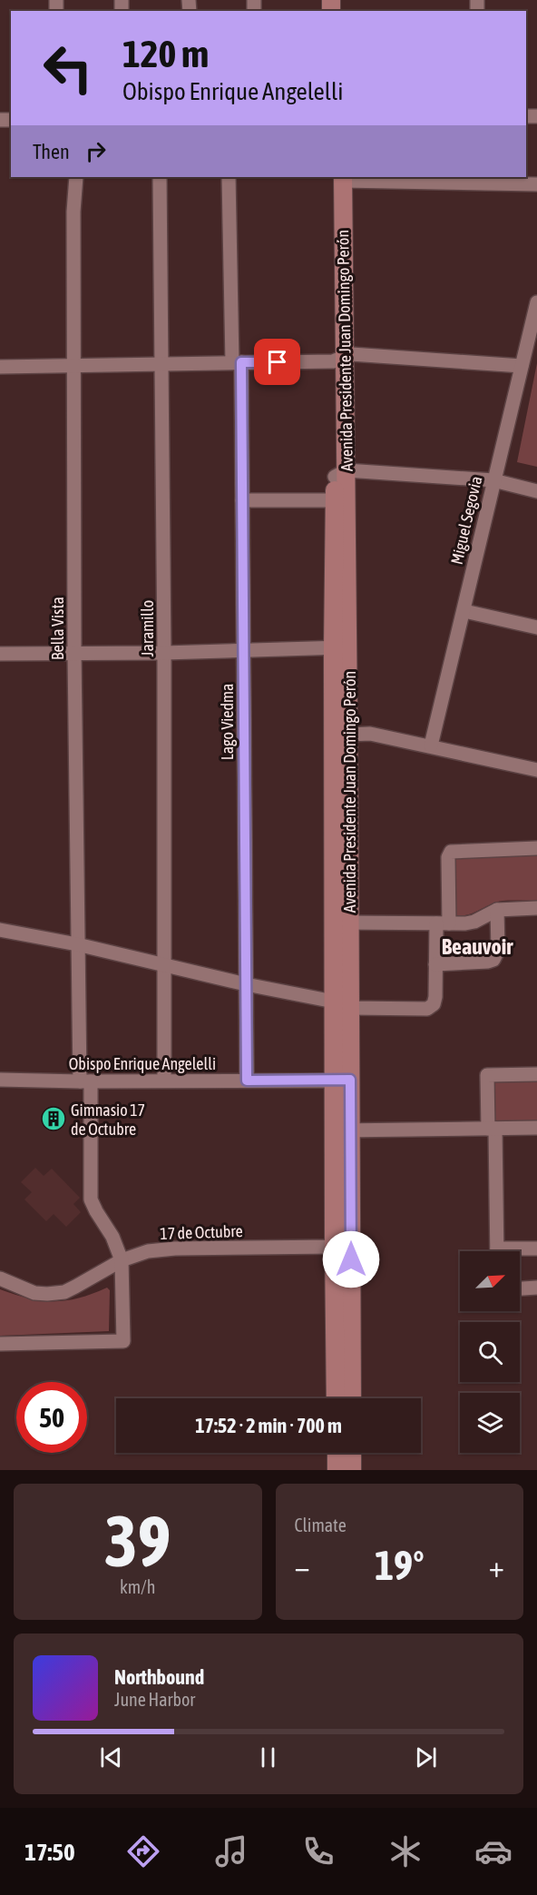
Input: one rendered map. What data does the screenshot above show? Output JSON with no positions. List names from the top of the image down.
{
  "streets": {
    "main road": ["Avenida Presidente Juan Domingo Perón"],
    "street": [
      "Miguel Segovia",
      "Bella Vista",
      "Jaramillo",
      "Lago Viedma",
      "Obispo Enrique Angelelli",
      "17 de Octubre"
    ]
  },
  "crossings": [
    ["Avenida Presidente Juan Domingo Perón", "Obispo Enrique Angelelli"],
    ["Avenida Presidente Juan Domingo Perón", "17 de Octubre"],
    ["Bella Vista", "Obispo Enrique Angelelli"],
    ["Bella Vista", "17 de Octubre"],
    ["Jaramillo", "Obispo Enrique Angelelli"],
    ["Lago Viedma", "Obispo Enrique Angelelli"]
  ],
  "districts": ["Beauvoir"],
  "places": {
    "building": ["Gimnasio 17 de Octubre"]
  },
  "north": "top right",
  "page": {
    "turn": ["120 m", "Obispo Enrique Angelelli"],
    "then": "Then",
    "limit": "50",
    "trip": "17:52 · 2 min · 700 m",
    "tile": [
      ["39", "km/h"],
      "Climate"
    ],
    "heat": ["−", "19°", "+"],
    "song": ["Northbound", "June Harbor"],
    "tabs": "17:50"
  }
}
